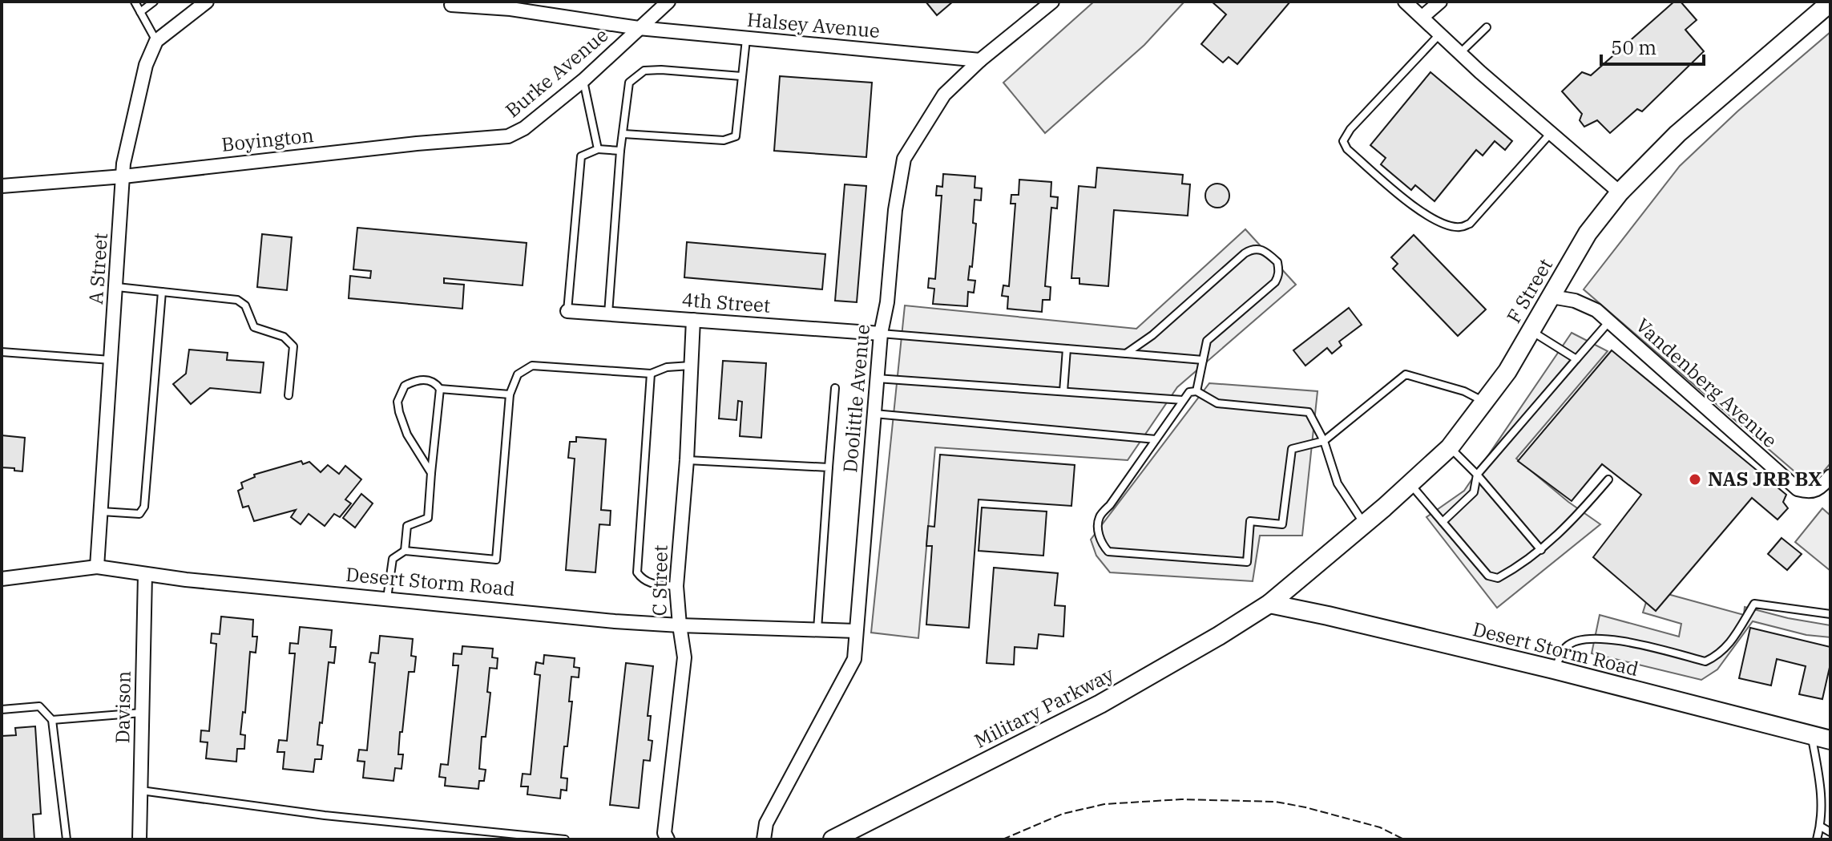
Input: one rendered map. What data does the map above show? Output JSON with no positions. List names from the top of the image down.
{
  "streets": {
    "street": [
      "Halsey Avenue",
      "Burke Avenue",
      "Boyington",
      "A Street",
      "F Street",
      "4th Street",
      "Vandenberg Avenue",
      "Doolittle Avenue",
      "C Street",
      "Desert Storm Road",
      "Davison",
      "Military Parkway"
    ]
  },
  "crossings": [
    ["Halsey Avenue", "Burke Avenue"],
    ["Halsey Avenue", "Doolittle Avenue"],
    ["Burke Avenue", "Boyington"],
    ["Boyington", "A Street"],
    ["A Street", "Desert Storm Road"],
    ["F Street", "Vandenberg Avenue"],
    ["F Street", "Desert Storm Road"],
    ["F Street", "Military Parkway"],
    ["4th Street", "Doolittle Avenue"],
    ["4th Street", "C Street"],
    ["Doolittle Avenue", "Desert Storm Road"],
    ["C Street", "Desert Storm Road"],
    ["Desert Storm Road", "Davison"],
    ["Desert Storm Road", "Military Parkway"]
  ],
  "places": ["NAS JRB BX"],
  "scale_bar": "50 m"
}
